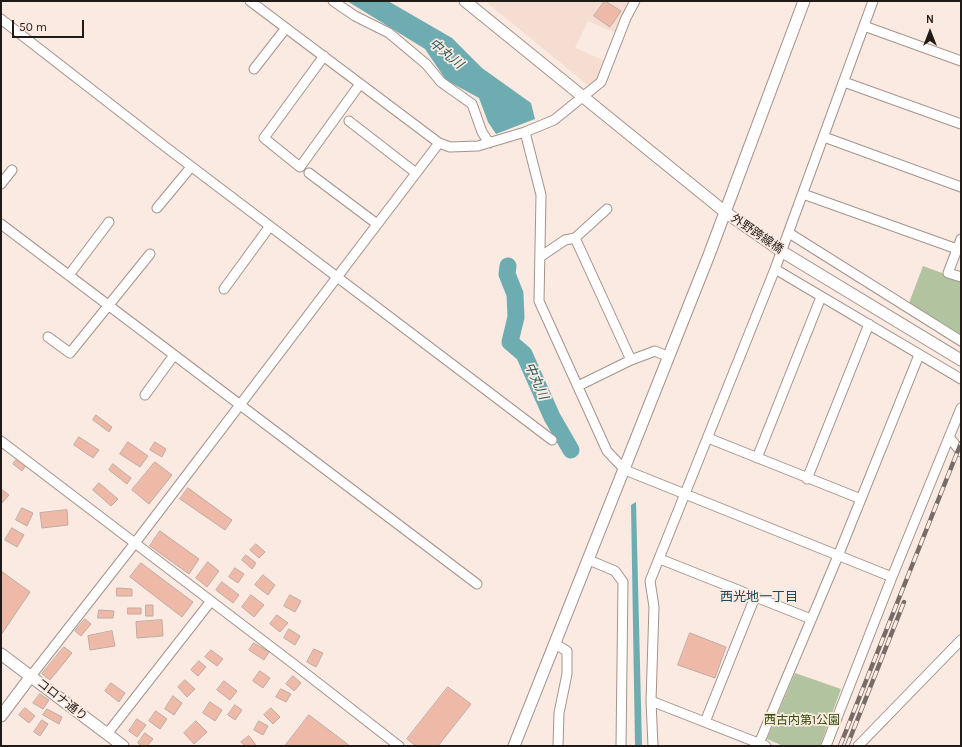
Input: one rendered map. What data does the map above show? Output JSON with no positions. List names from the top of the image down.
{
  "streets": {
    "street": ["外野跨線橋", "コロナ通り"]
  },
  "districts": ["西光地一丁目"],
  "water": ["中丸川"],
  "parks": ["西古内第1公園"],
  "scale_bar": "50 m",
  "north": "top"
}
